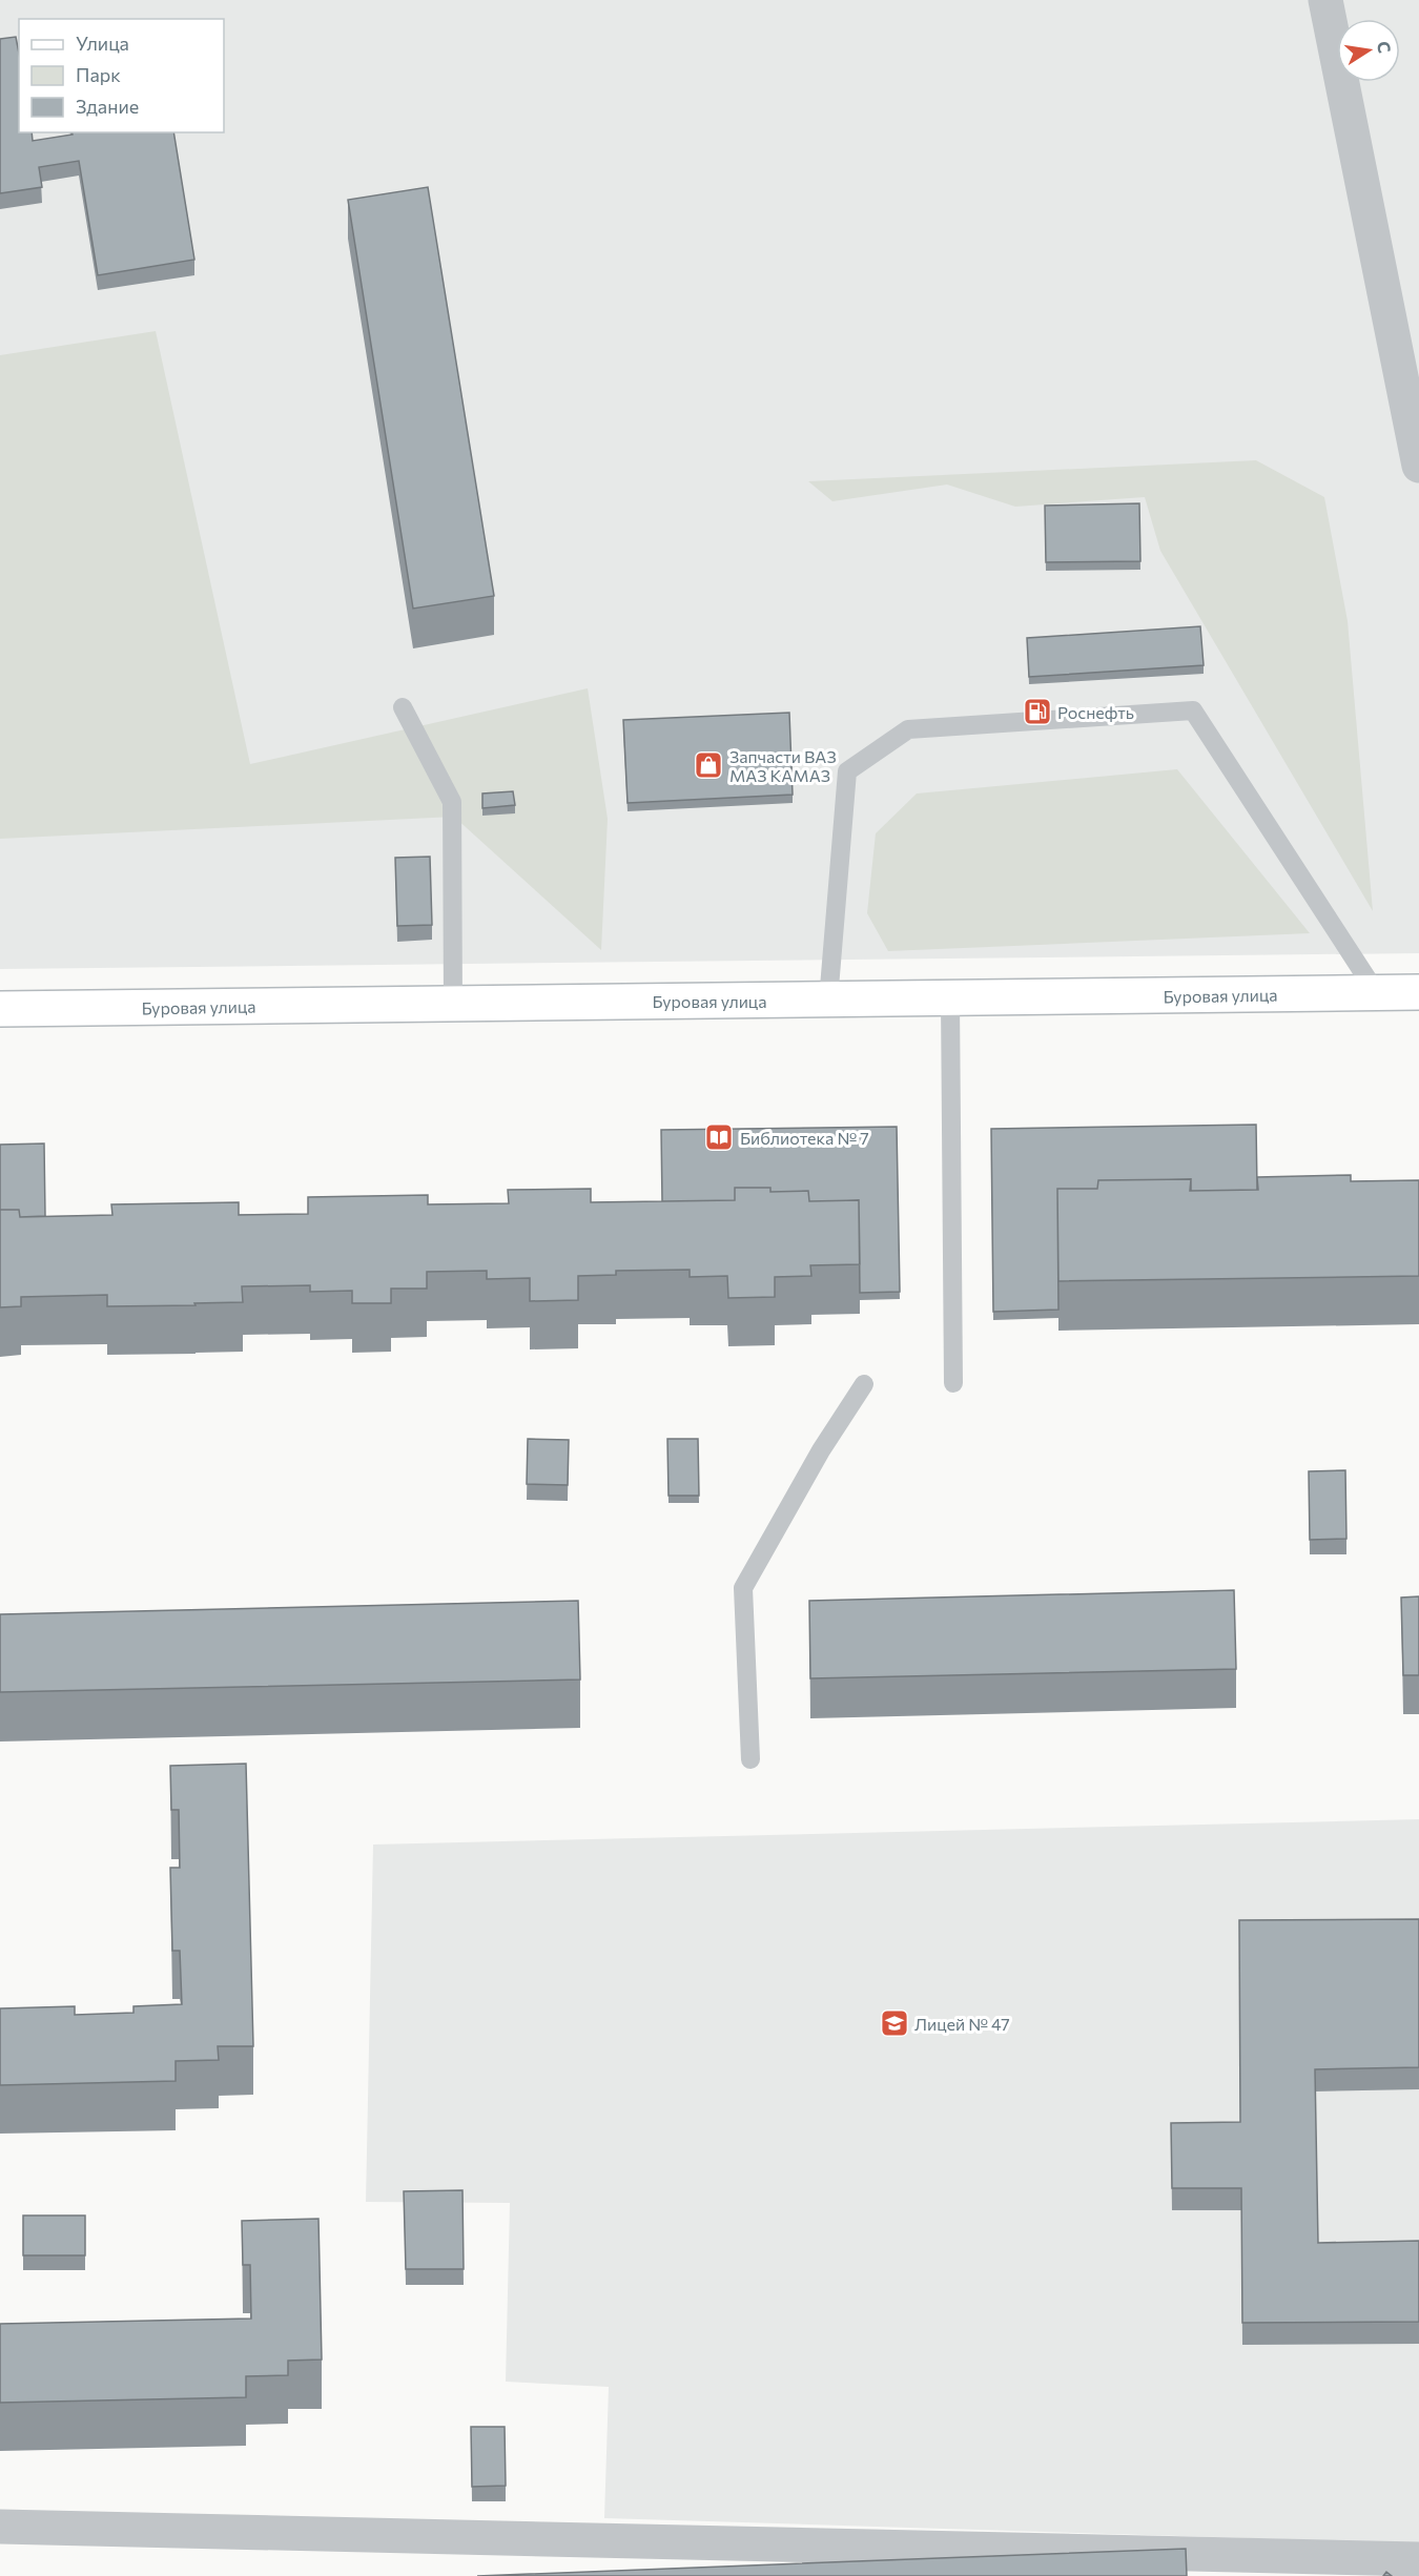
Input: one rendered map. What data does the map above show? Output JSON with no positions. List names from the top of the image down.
{
  "streets": {
    "main road": ["Буровая улица"]
  },
  "places": {
    "fuel station": ["Роснефть"],
    "shop": ["Запчасти ВАЗ МАЗ КАМАЗ"],
    "library": ["Библиотека № 7"],
    "school or university": ["Лицей № 47"]
  },
  "legend": ["Улица", "Парк", "Здание"],
  "north": "right"
}
